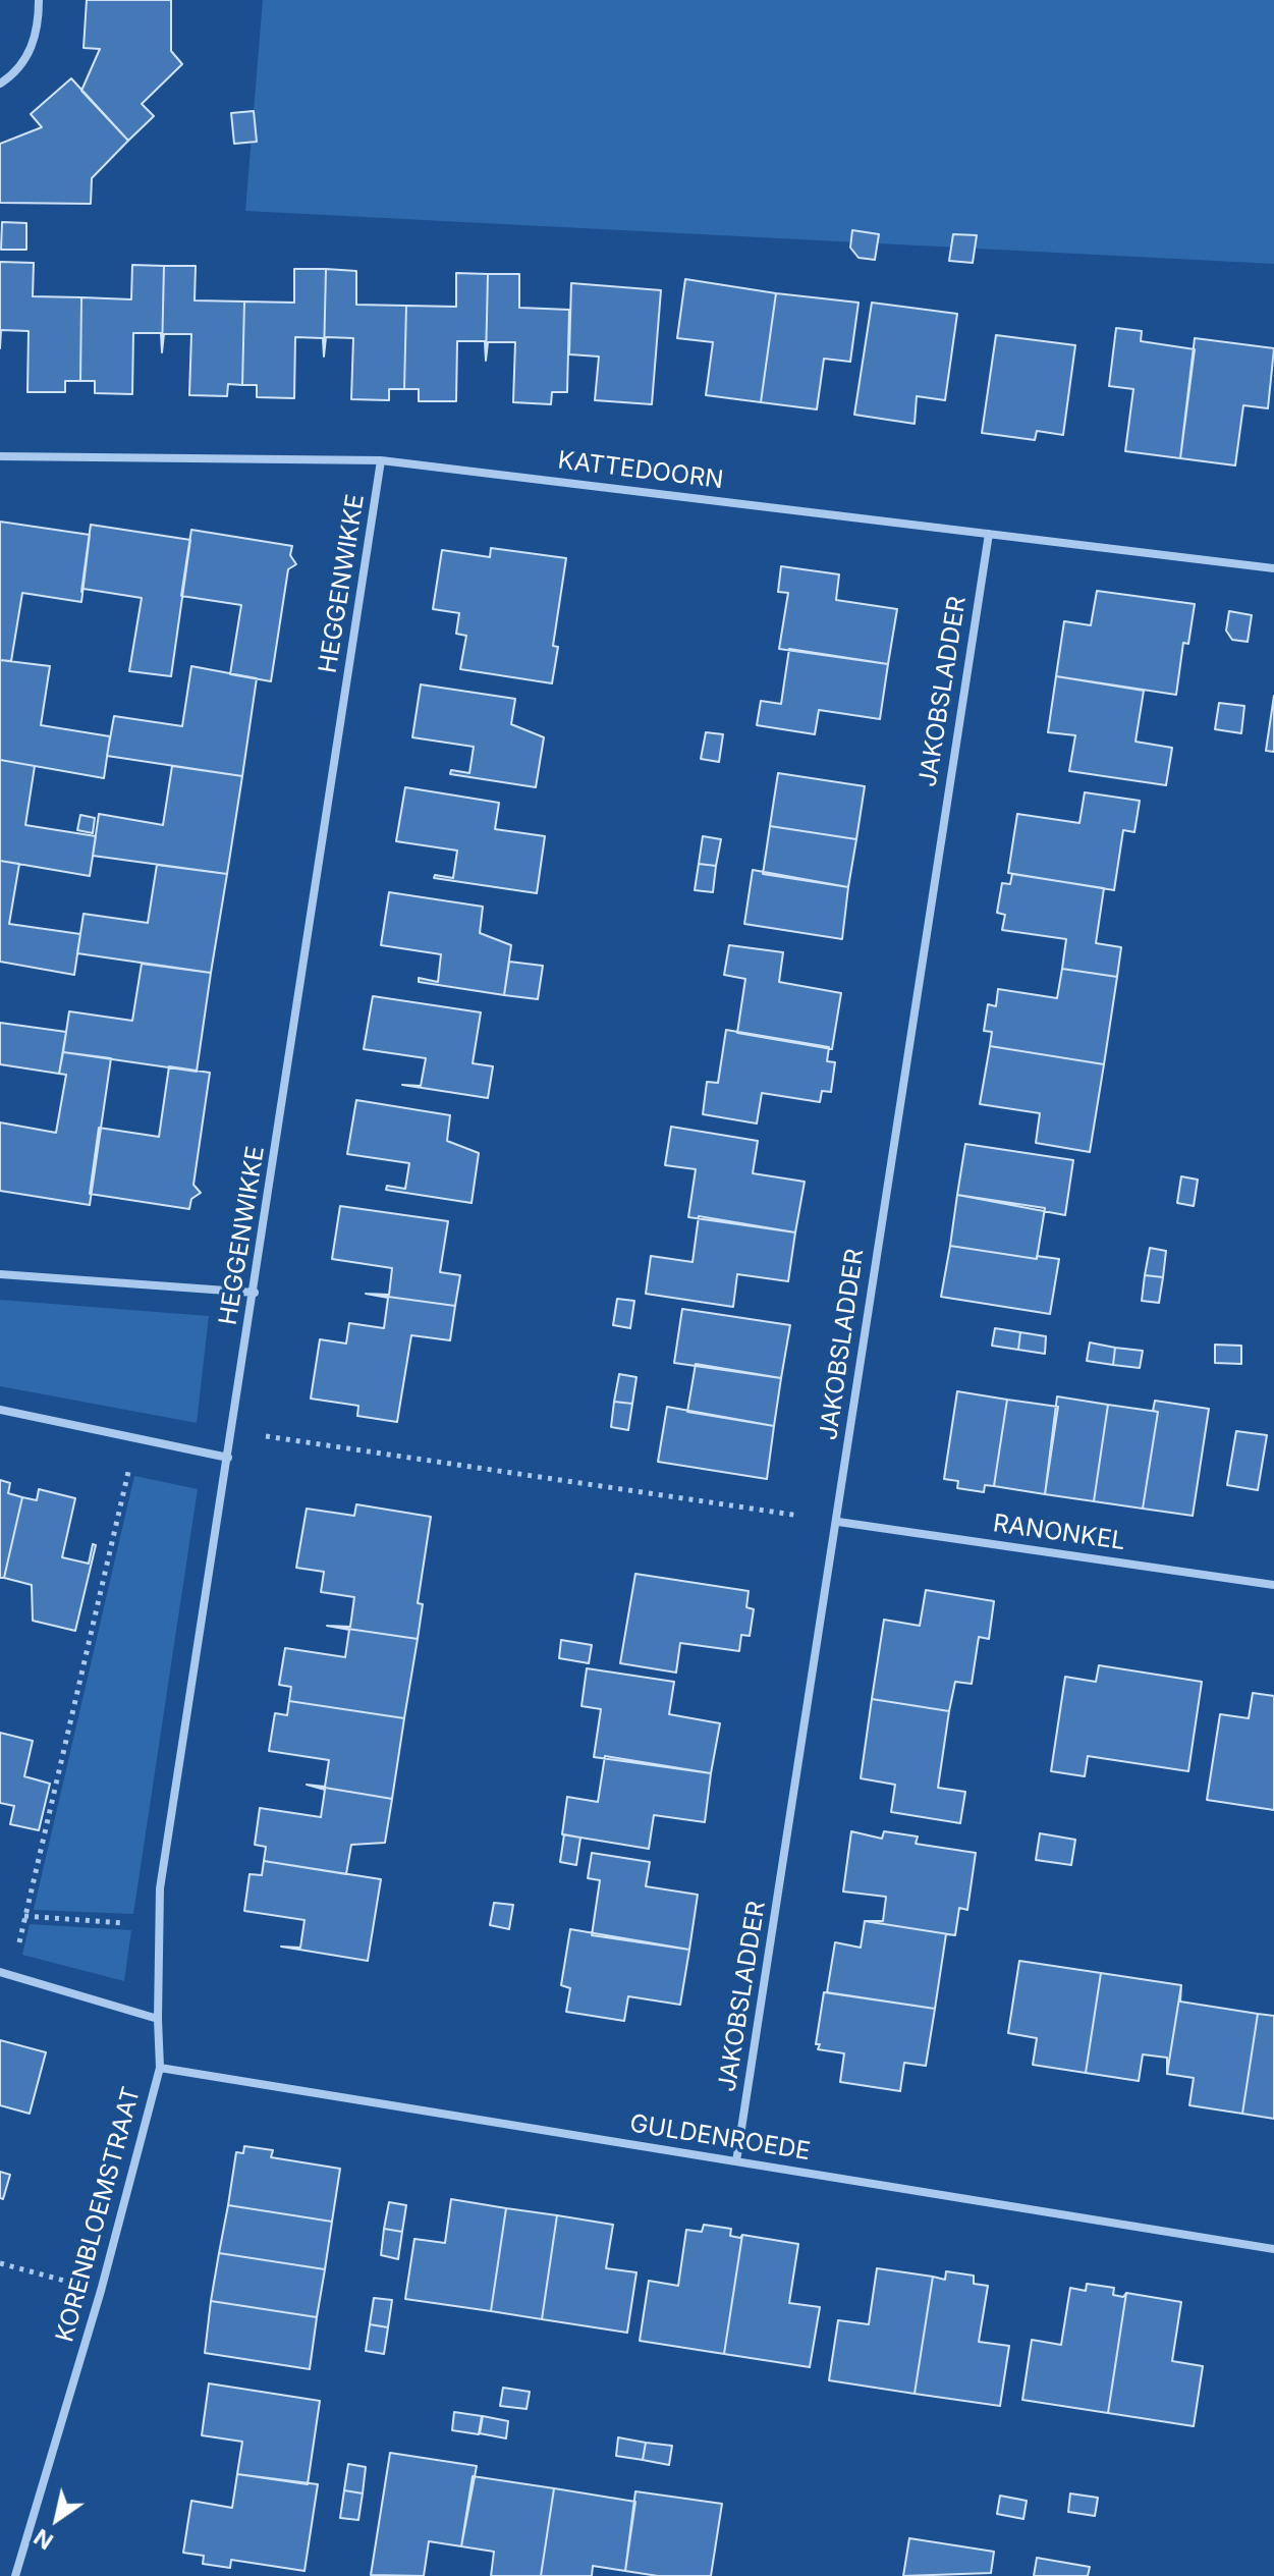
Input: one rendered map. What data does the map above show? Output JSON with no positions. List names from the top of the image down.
{
  "streets": {
    "street": [
      "KATTEDOORN",
      "HEGGENWIKKE",
      "JAKOBSLADDER",
      "RANONKEL",
      "GULDENROEDE",
      "KORENBLOEMSTRAAT"
    ]
  },
  "crossings": [
    ["KATTEDOORN", "HEGGENWIKKE"],
    ["KATTEDOORN", "JAKOBSLADDER"],
    ["HEGGENWIKKE", "KORENBLOEMSTRAAT"],
    ["JAKOBSLADDER", "RANONKEL"],
    ["JAKOBSLADDER", "GULDENROEDE"],
    ["GULDENROEDE", "KORENBLOEMSTRAAT"]
  ],
  "north": "bottom left"
}
